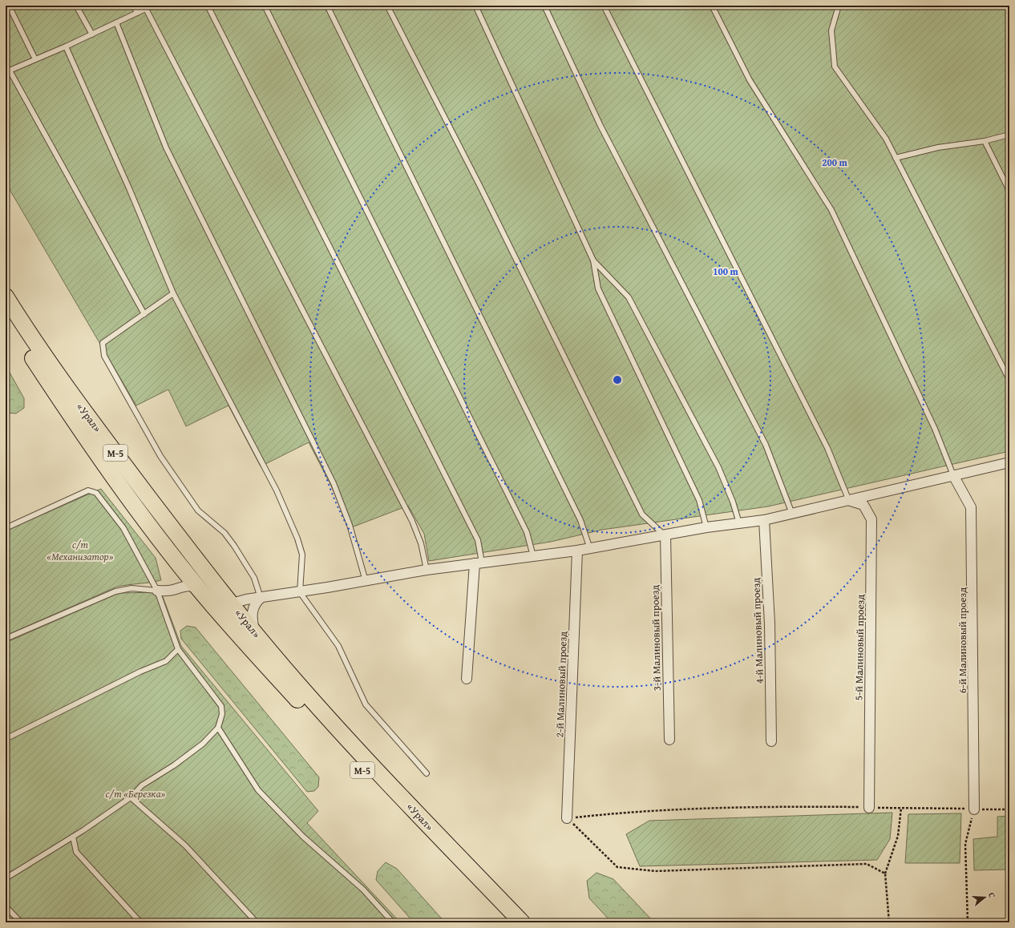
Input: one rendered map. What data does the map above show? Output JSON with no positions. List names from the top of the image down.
{
  "streets": {
    "highway": ["«Урал»", "М-5"],
    "street": [
      "4-й Малиновый проезд",
      "3-й Малиновый проезд",
      "6-й Малиновый проезд",
      "5-й Малиновый проезд",
      "2-й Малиновый проезд"
    ]
  },
  "parks": ["с/т «Механизатор»", "с/т «Березка»"],
  "north": "right",
  "rings": ["200 m", "100 m"]
}
